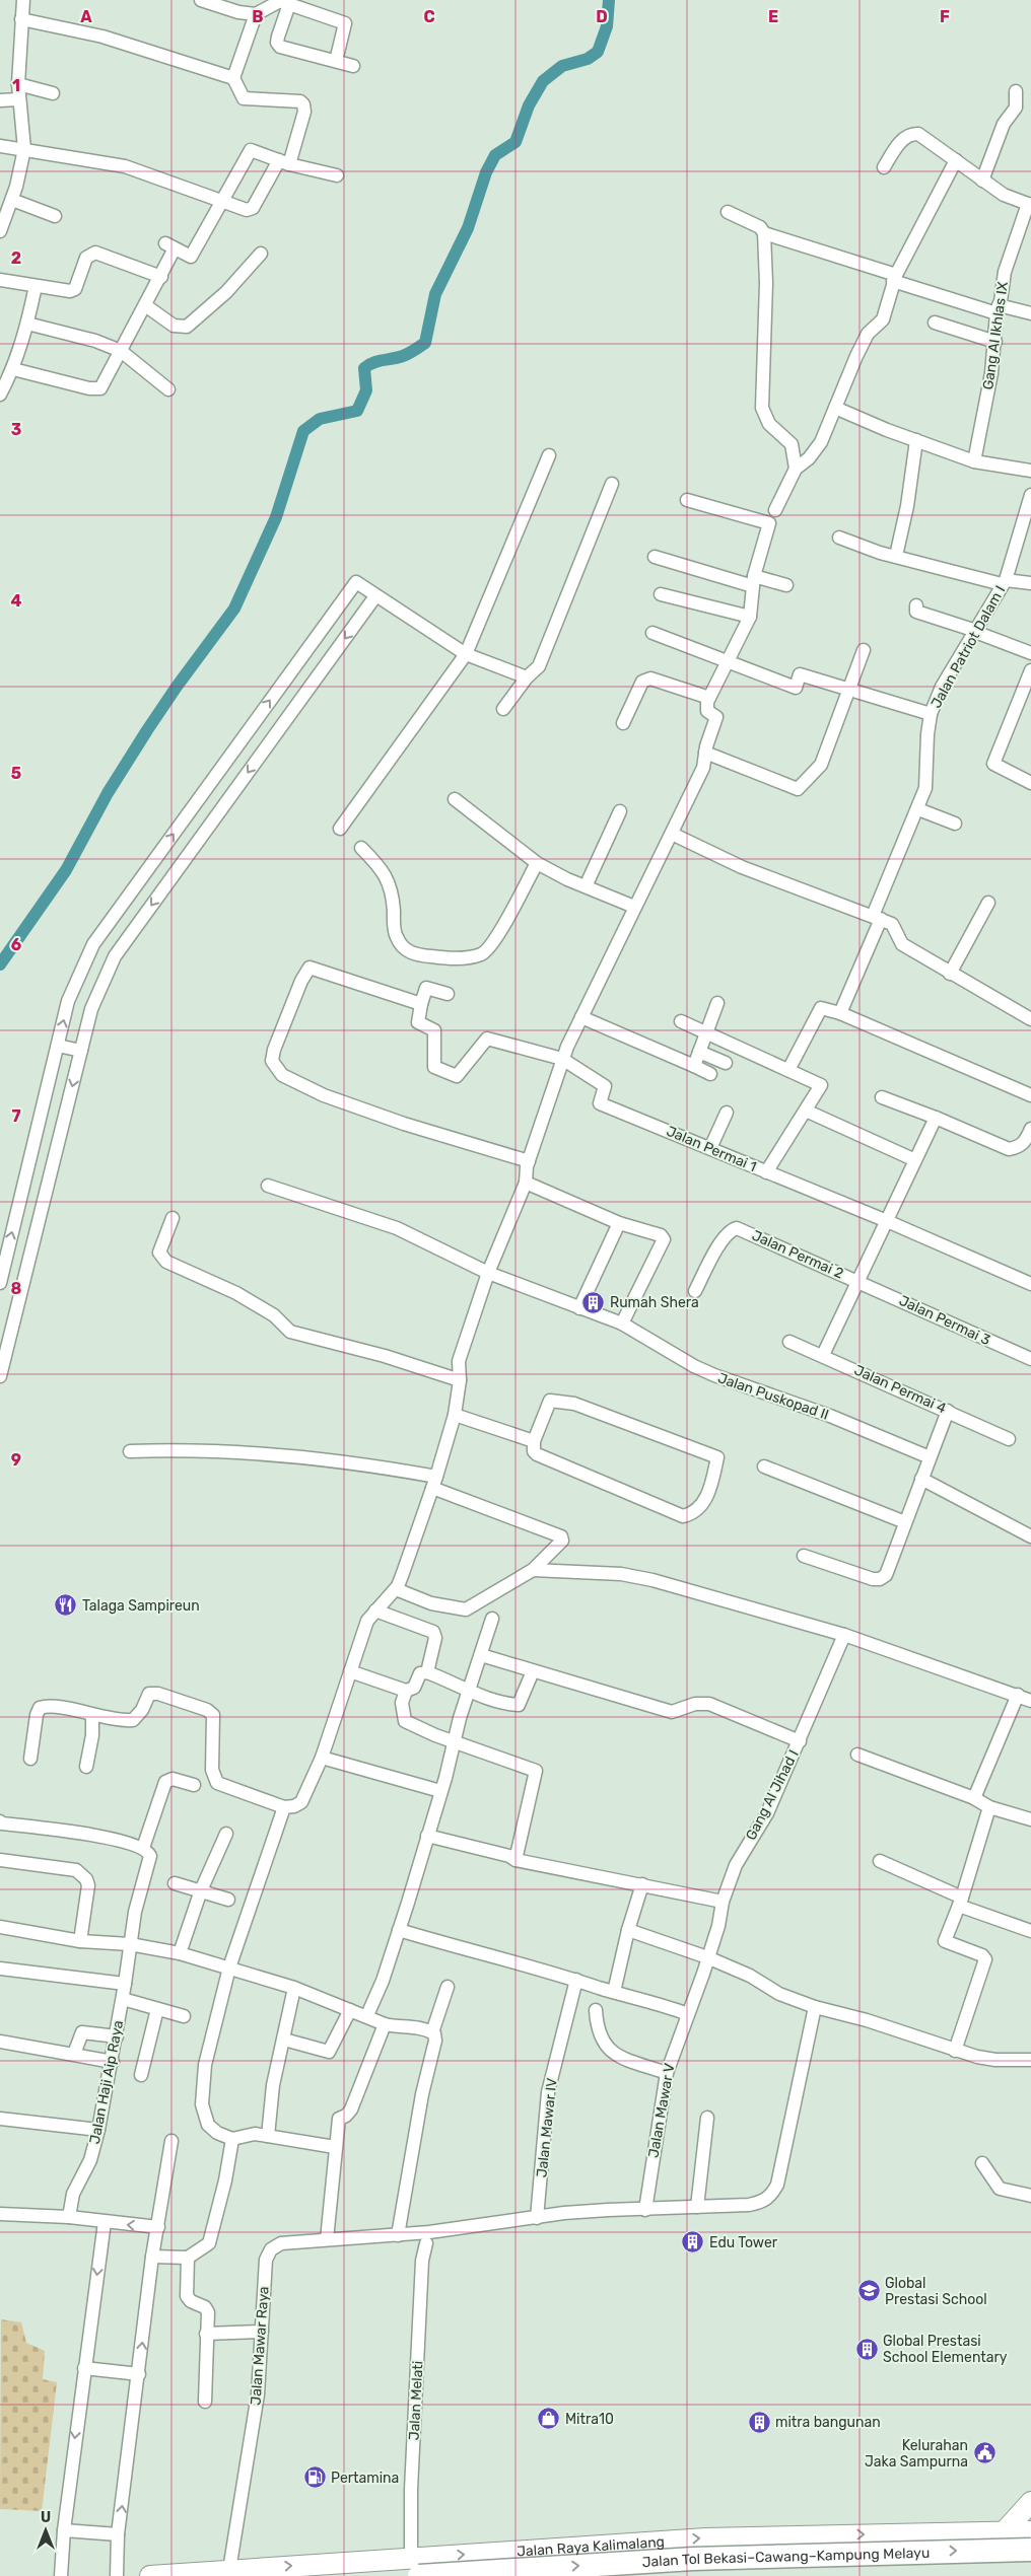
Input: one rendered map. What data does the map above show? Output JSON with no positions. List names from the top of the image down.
{
  "streets": {
    "highway": ["Jalan Tol Bekasi–Cawang–Kampung Melayu"],
    "main road": ["Jalan Raya Kalimalang"],
    "street": [
      "Gang Al Ikhlas IX",
      "Jalan Patriot Dalam I",
      "Jalan Permai 1",
      "Jalan Permai 2",
      "Jalan Permai 3",
      "Jalan Permai 4",
      "Jalan Puskopad II",
      "Gang Al Jihad I",
      "Jalan Haji Aip Raya",
      "Jalan Mawar V",
      "Jalan Mawar IV",
      "Jalan Mawar Raya",
      "Jalan Melati"
    ]
  },
  "crossings": [
    ["Jalan Permai 2", "Jalan Permai 3"],
    ["Gang Al Jihad I", "Jalan Mawar V"],
    ["Jalan Mawar V", "Jalan Mawar Raya"],
    ["Jalan Mawar IV", "Jalan Mawar Raya"],
    ["Jalan Mawar Raya", "Jalan Raya Kalimalang"],
    ["Jalan Melati", "Jalan Raya Kalimalang"],
    ["Jalan Melati", "Jalan Tol Bekasi–Cawang–Kampung Melayu"],
    ["Jalan Raya Kalimalang", "Jalan Tol Bekasi–Cawang–Kampung Melayu"]
  ],
  "one_way": ["Jalan Raya Kalimalang", "Jalan Tol Bekasi–Cawang–Kampung Melayu"],
  "places": {
    "building": [
      "Rumah Shera",
      "Edu Tower",
      "Global Prestasi School Elementary",
      "mitra bangunan"
    ],
    "restaurant": ["Talaga Sampireun"],
    "school or university": ["Global Prestasi School"],
    "shop": ["Mitra10"],
    "public building": ["Kelurahan Jaka Sampurna"],
    "fuel station": ["Pertamina"]
  },
  "north": "top",
  "grid": {
    "columns": [
      "A",
      "B",
      "C",
      "D",
      "E",
      "F"
    ],
    "rows": [
      "1",
      "2",
      "3",
      "4",
      "5",
      "6",
      "7",
      "8",
      "9"
    ]
  }
}
